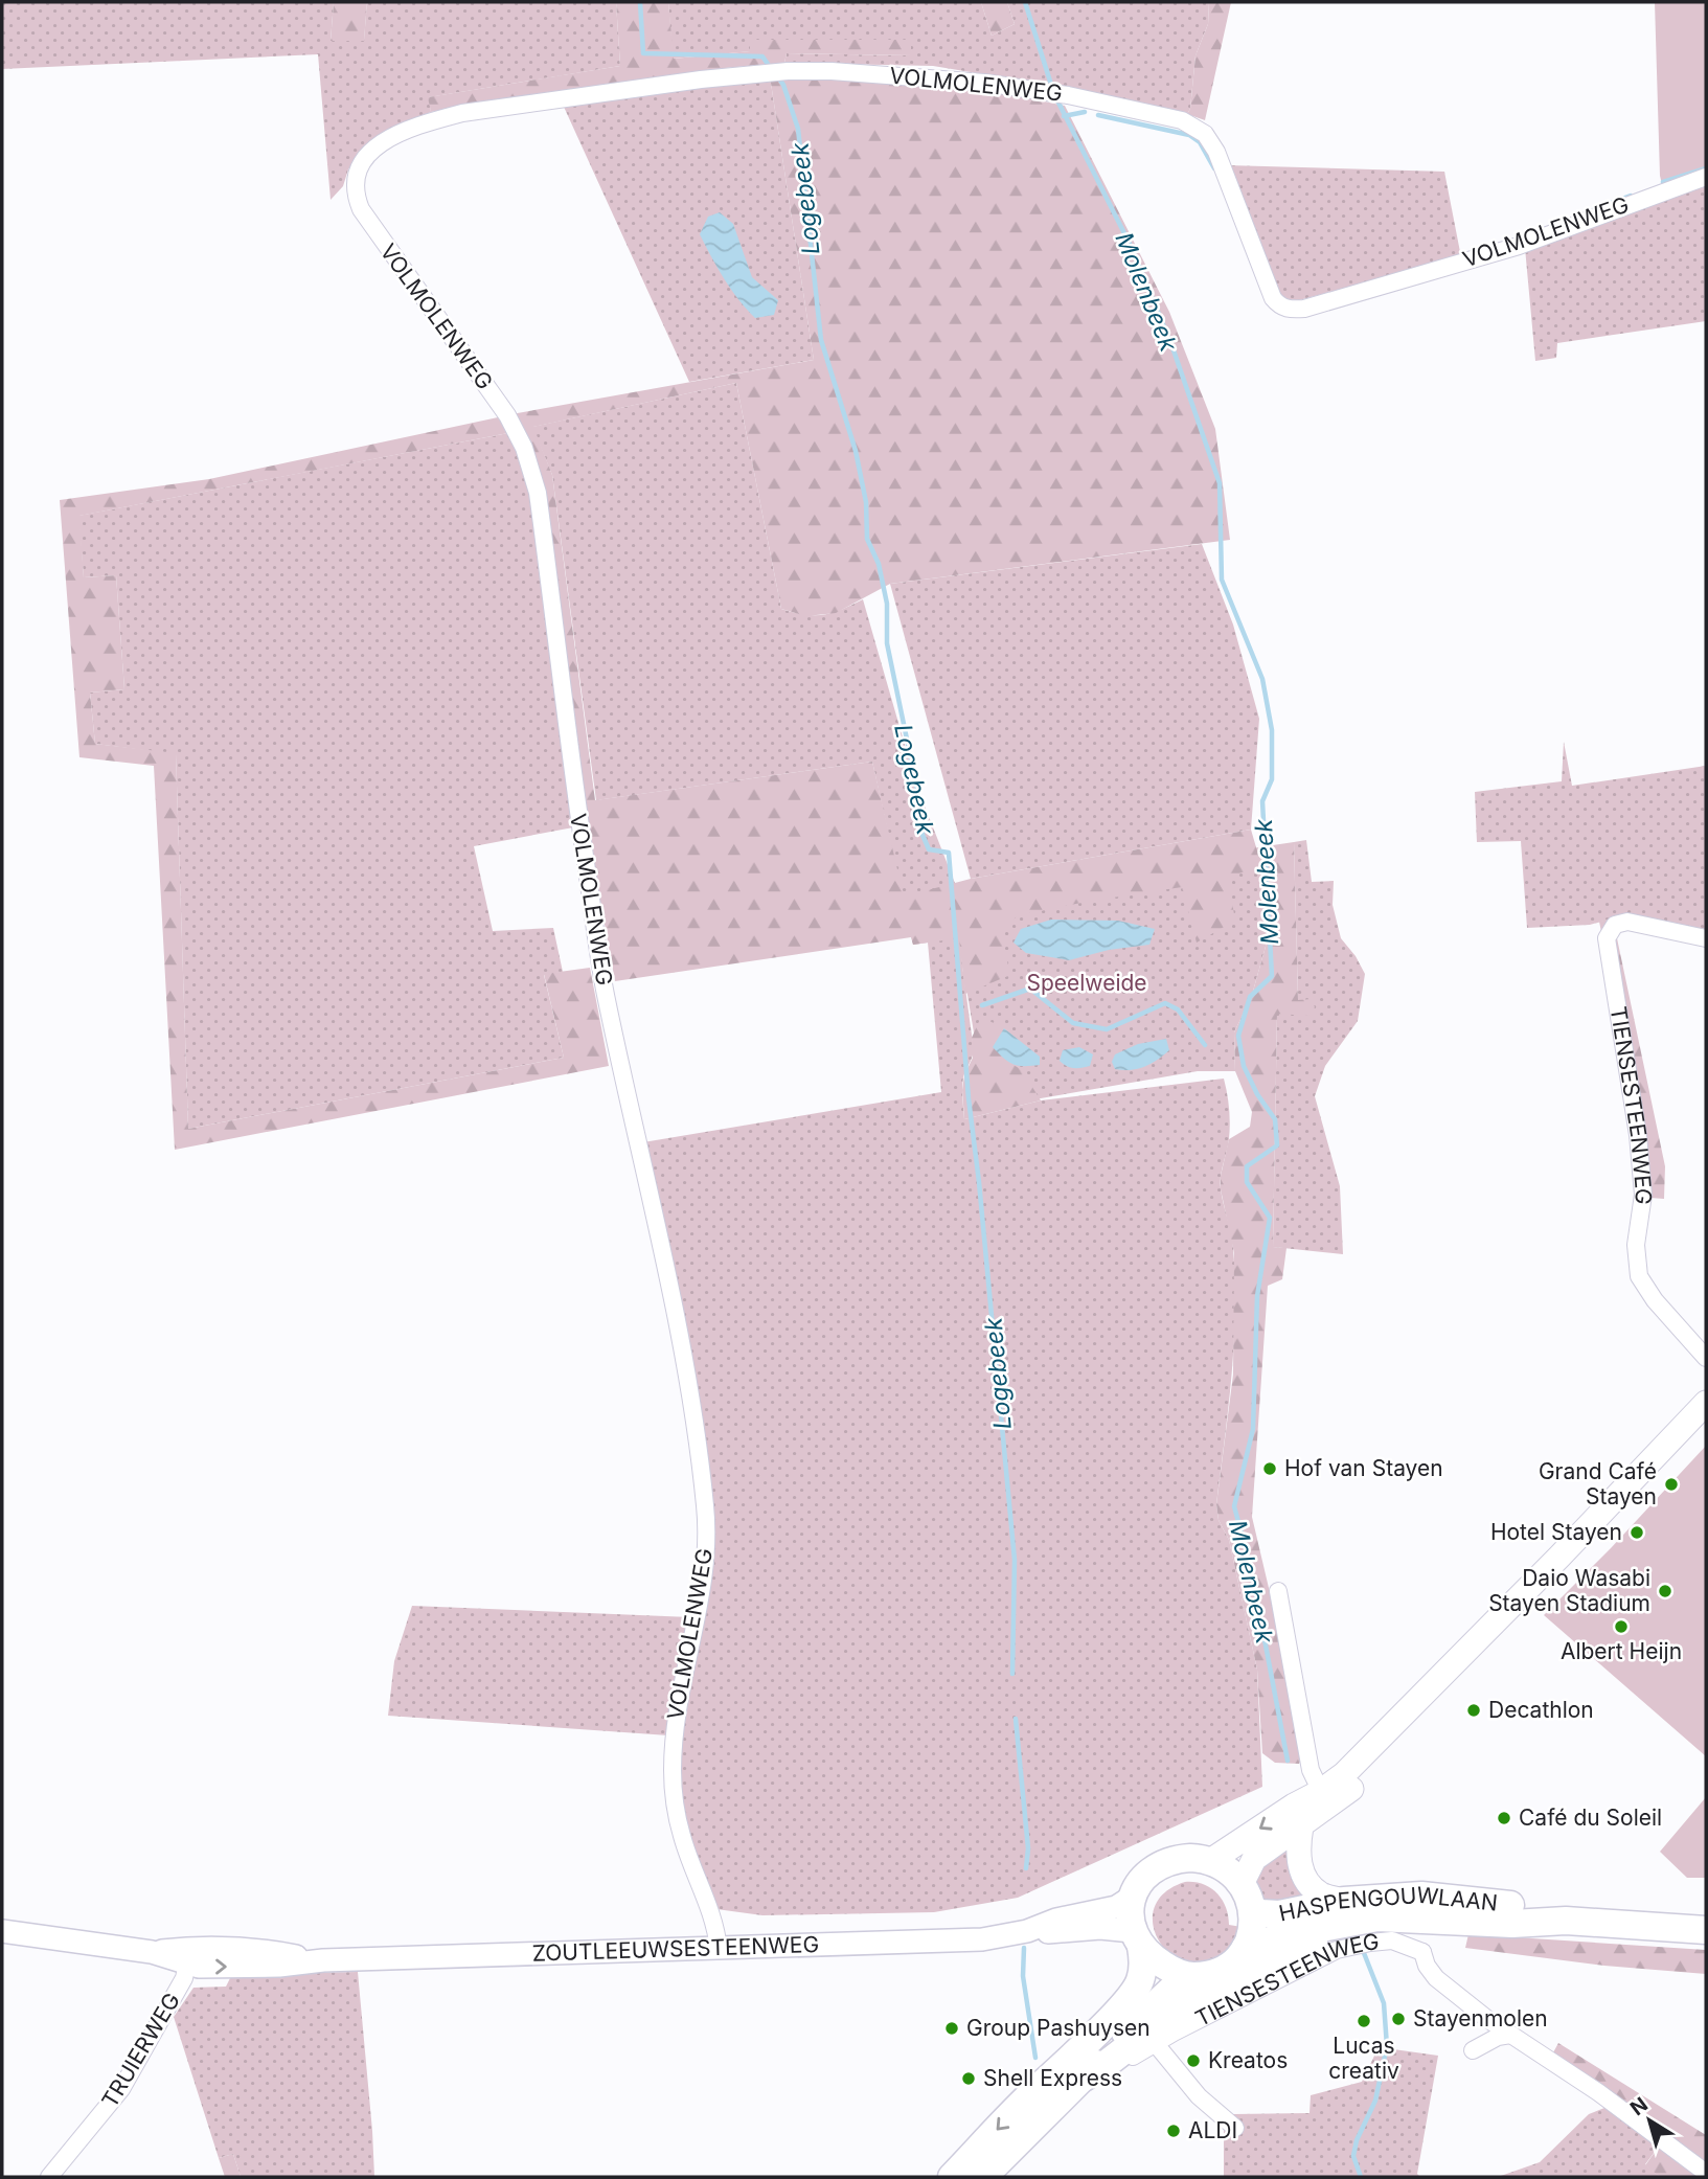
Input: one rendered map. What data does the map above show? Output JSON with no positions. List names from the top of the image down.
{
  "streets": {
    "main road": ["TIENSESTEENWEG", "HASPENGOUWLAAN"],
    "street": ["VOLMOLENWEG", "ZOUTLEEUWSESTEENWEG", "TRUIERWEG"]
  },
  "crossings": [
    ["VOLMOLENWEG", "ZOUTLEEUWSESTEENWEG"],
    ["TIENSESTEENWEG", "HASPENGOUWLAAN"],
    ["TIENSESTEENWEG", "ZOUTLEEUWSESTEENWEG"],
    ["HASPENGOUWLAAN", "ZOUTLEEUWSESTEENWEG"],
    ["ZOUTLEEUWSESTEENWEG", "TRUIERWEG"]
  ],
  "water": ["Logebeek", "Molenbeek"],
  "parks": ["Speelweide"],
  "places": [
    "Hof van Stayen",
    "Grand Café Stayen",
    "Hotel Stayen",
    "Daio Wasabi Stayen Stadium",
    "Albert Heijn",
    "Decathlon",
    "Café du Soleil",
    "Stayenmolen",
    "Lucas creativ",
    "Group Pashuysen",
    "Kreatos",
    "Shell Express",
    "ALDI"
  ],
  "north": "top left"
}
